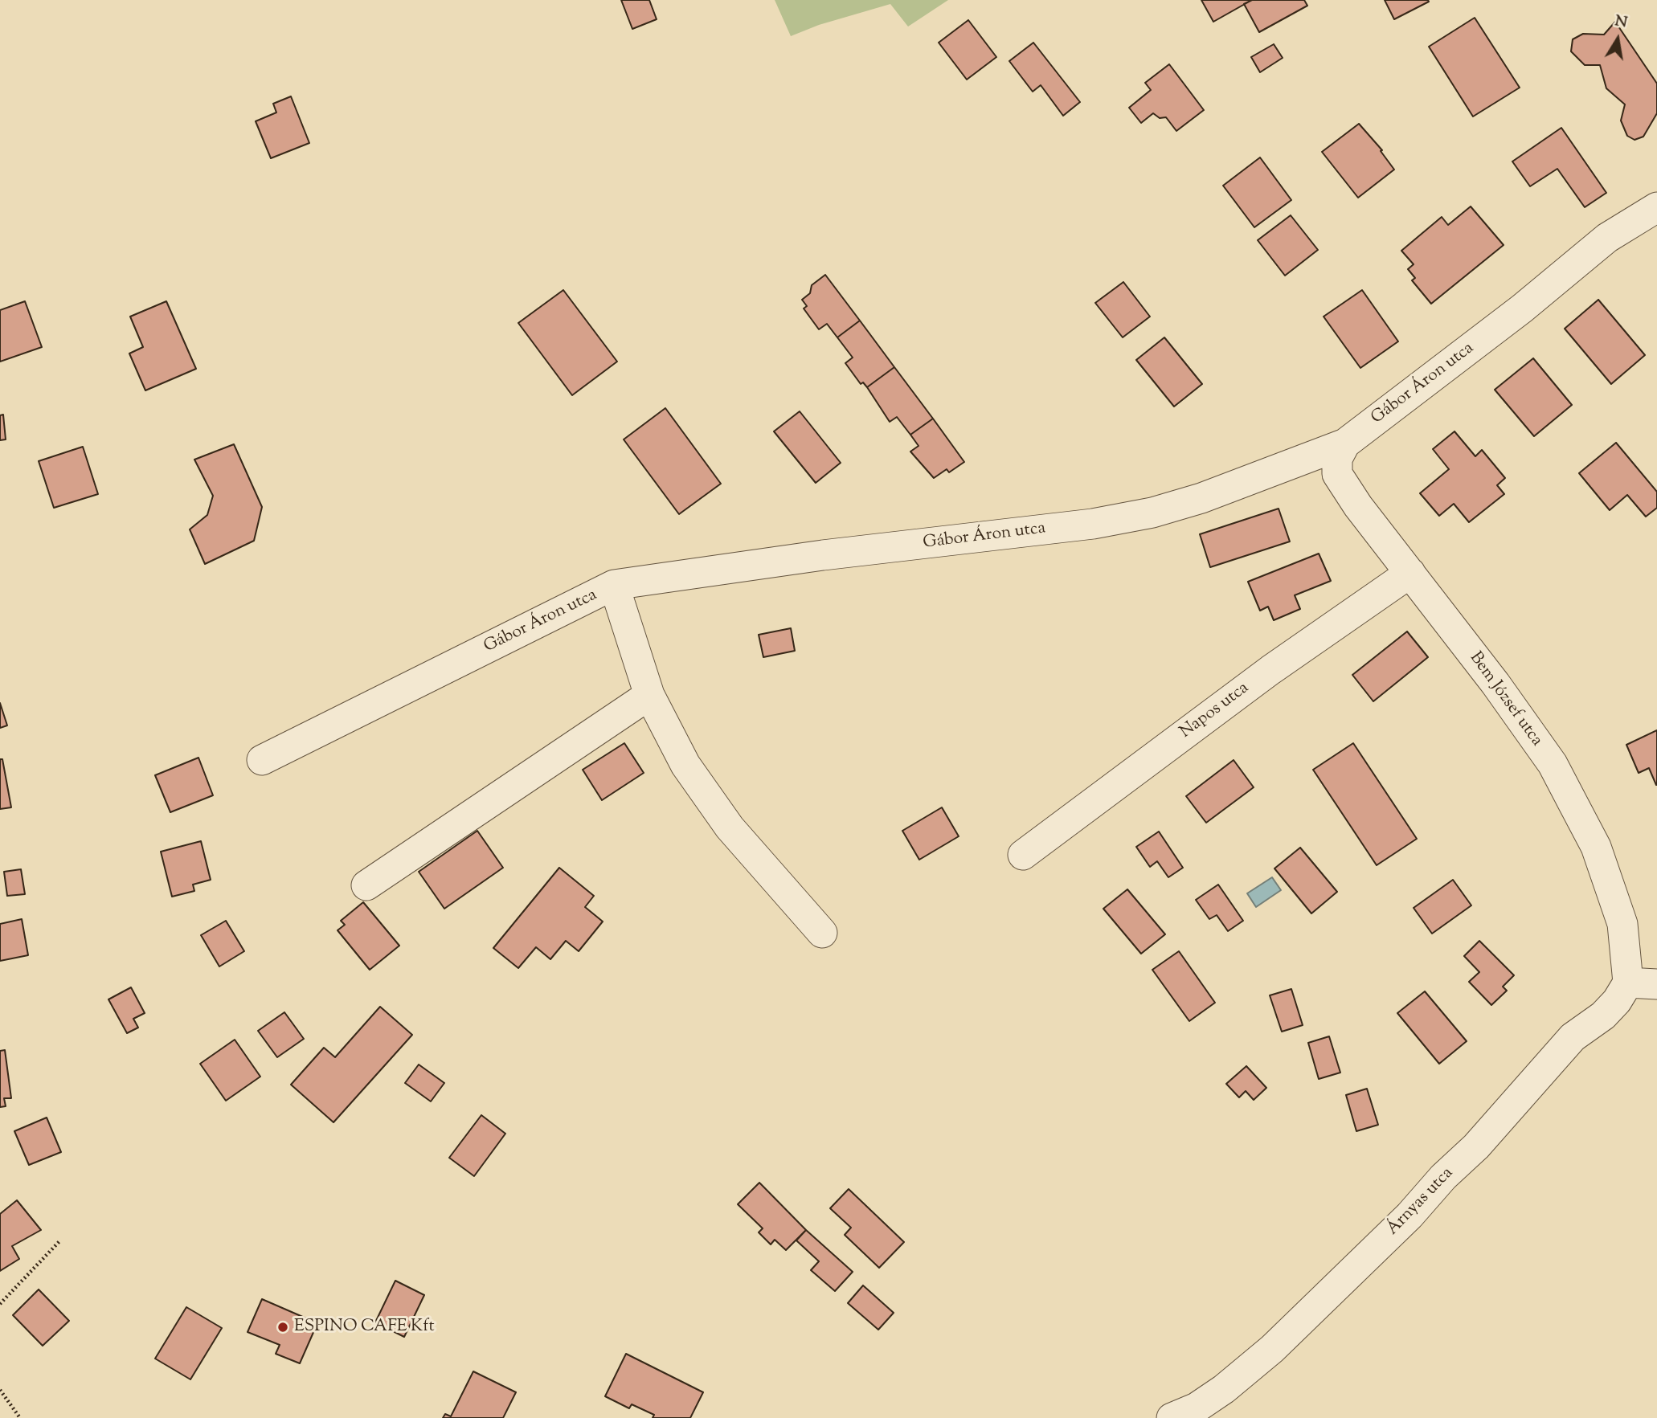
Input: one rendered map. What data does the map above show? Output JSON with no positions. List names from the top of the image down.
{
  "streets": {
    "street": [
      "Gábor Áron utca",
      "Bem József utca",
      "Napos utca",
      "Árnyas utca"
    ]
  },
  "crossings": [
    ["Gábor Áron utca", "Bem József utca"],
    ["Bem József utca", "Napos utca"],
    ["Bem József utca", "Árnyas utca"]
  ],
  "places": ["ESPINO CAFE Kft"],
  "north": "top"
}
